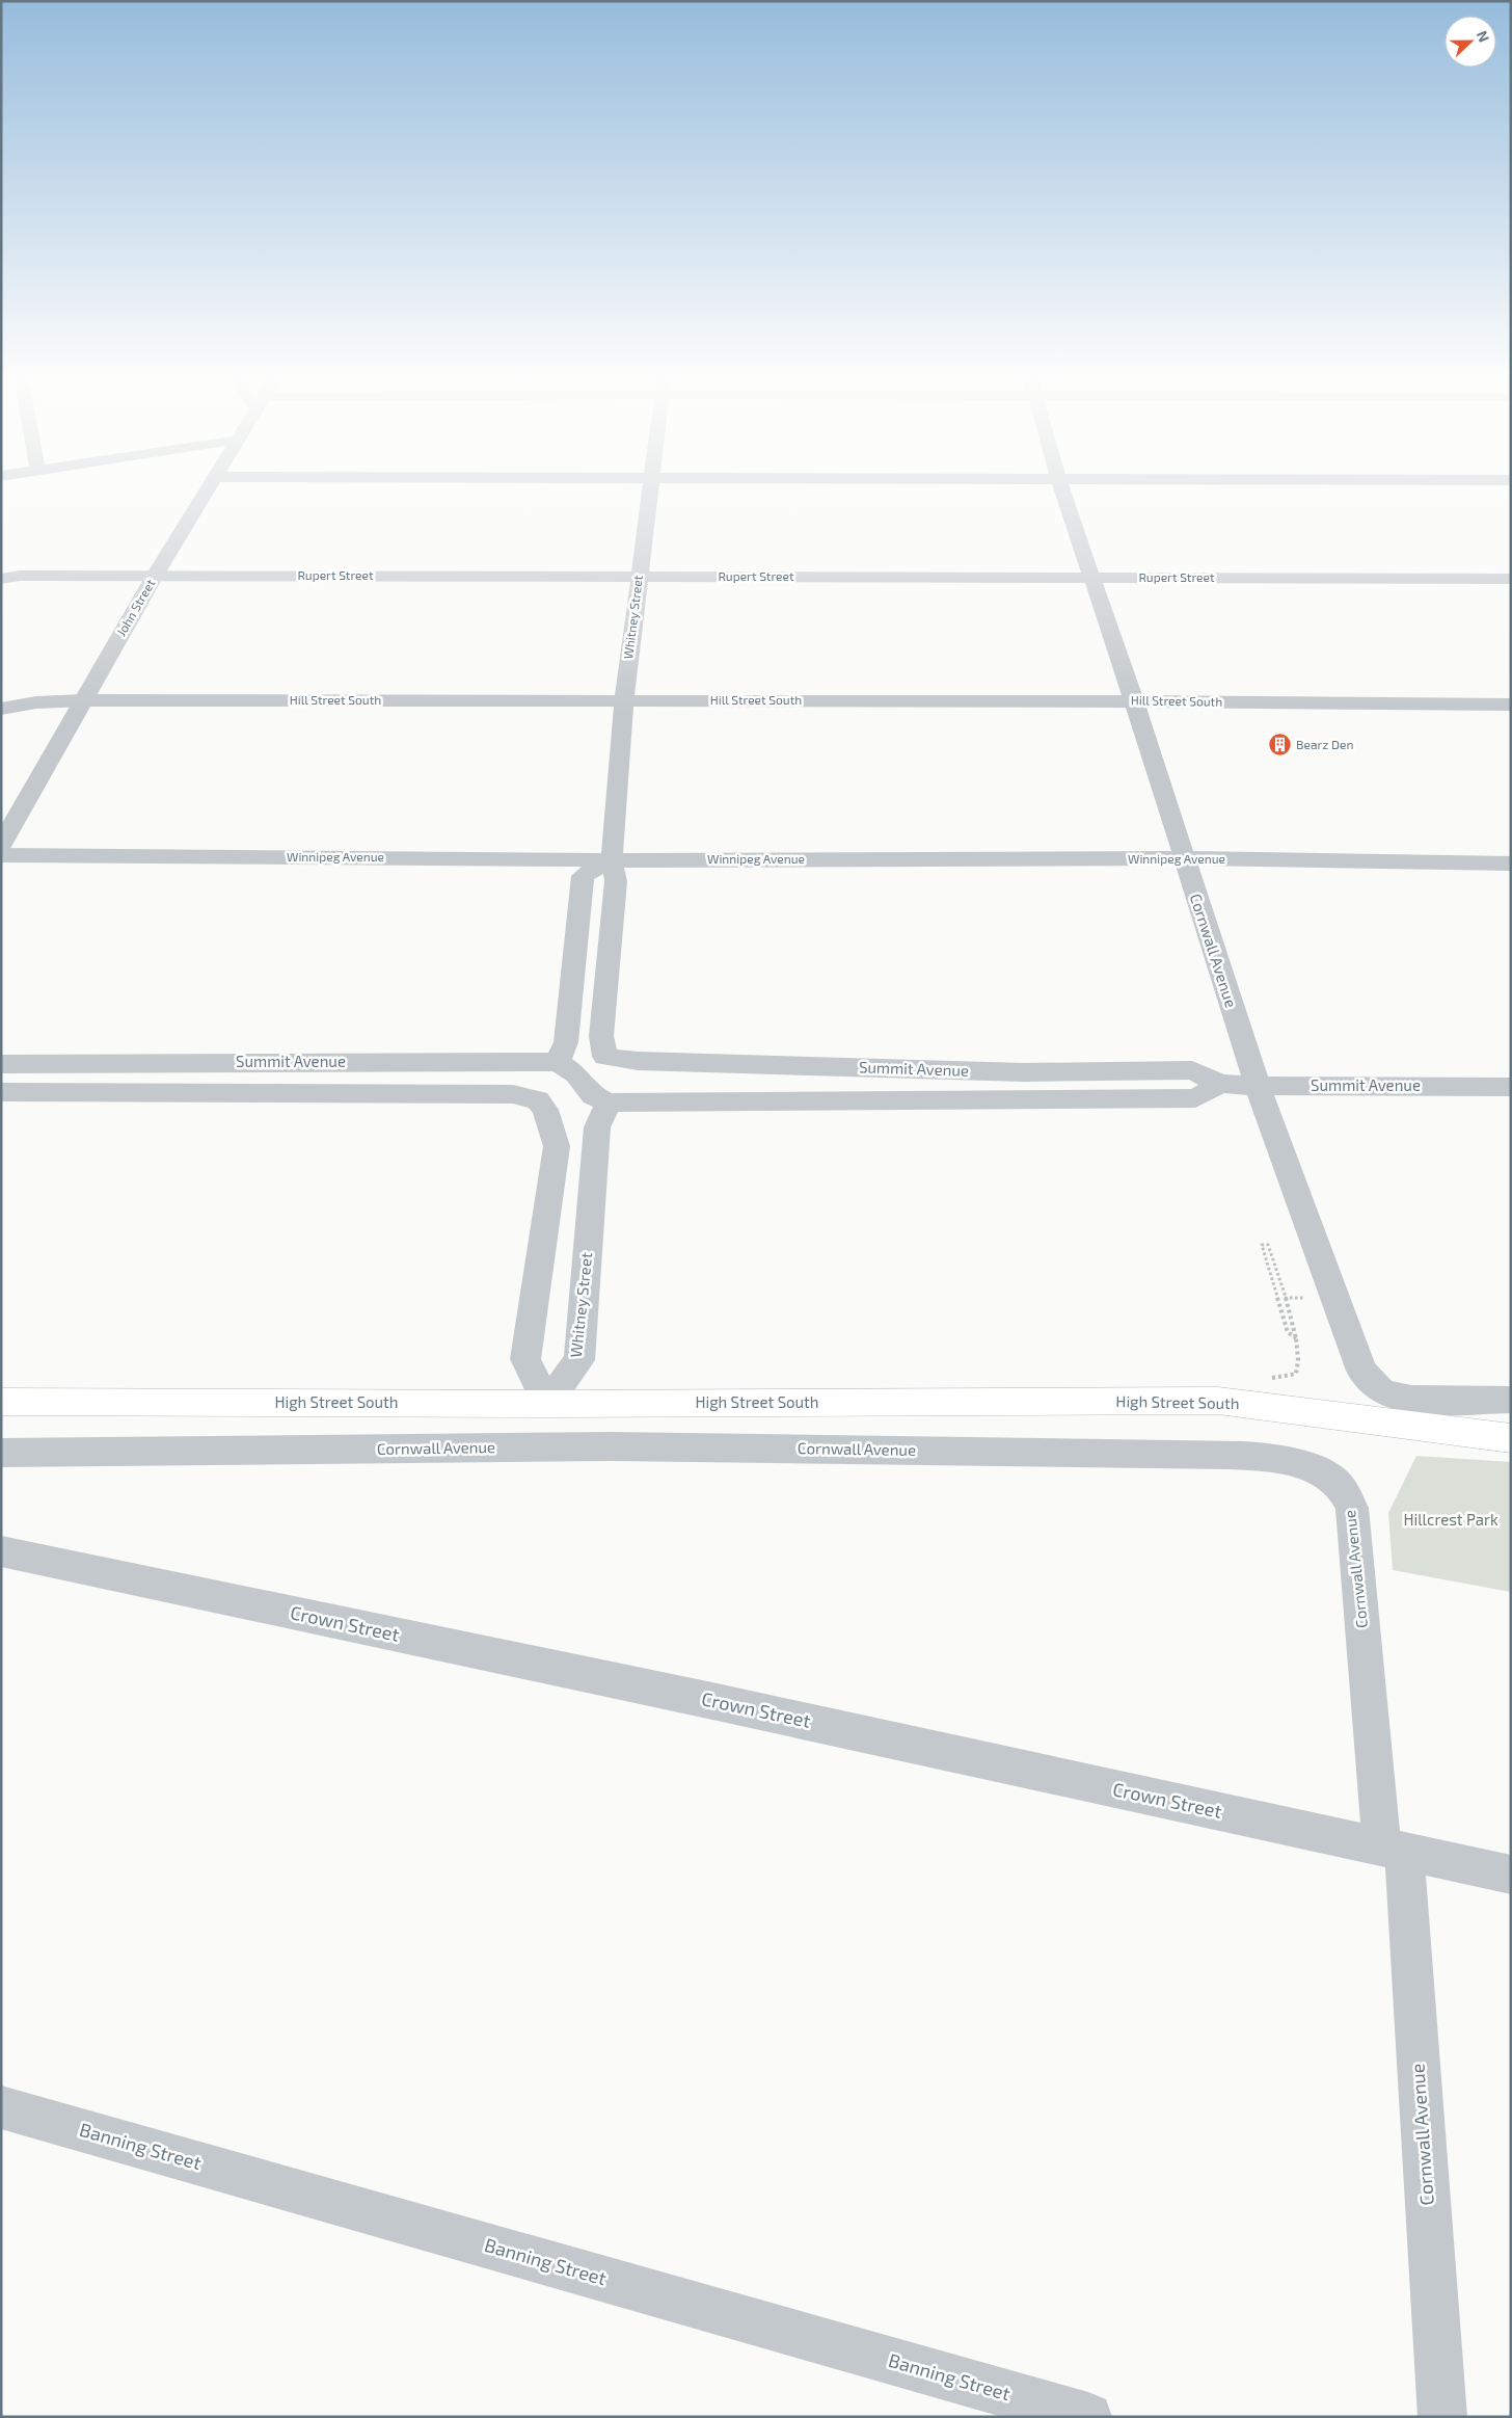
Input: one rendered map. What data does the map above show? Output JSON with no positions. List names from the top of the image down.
{
  "streets": {
    "main road": ["High Street South"],
    "street": [
      "Rupert Street",
      "John Street",
      "Whitney Street",
      "Hill Street South",
      "Winnipeg Avenue",
      "Cornwall Avenue",
      "Summit Avenue",
      "Crown Street",
      "Banning Street"
    ]
  },
  "crossings": [
    ["Rupert Street", "John Street"],
    ["Rupert Street", "Whitney Street"],
    ["Rupert Street", "Cornwall Avenue"],
    ["John Street", "Hill Street South"],
    ["Whitney Street", "Hill Street South"],
    ["Whitney Street", "Winnipeg Avenue"],
    ["Whitney Street", "Summit Avenue"],
    ["Whitney Street", "High Street South"],
    ["Hill Street South", "Cornwall Avenue"],
    ["Winnipeg Avenue", "Cornwall Avenue"],
    ["Cornwall Avenue", "Summit Avenue"],
    ["Cornwall Avenue", "Crown Street"],
    ["Summit Avenue", "High Street South"]
  ],
  "parks": ["Hillcrest Park"],
  "places": {
    "building": ["Bearz Den"]
  },
  "north": "right"
}
